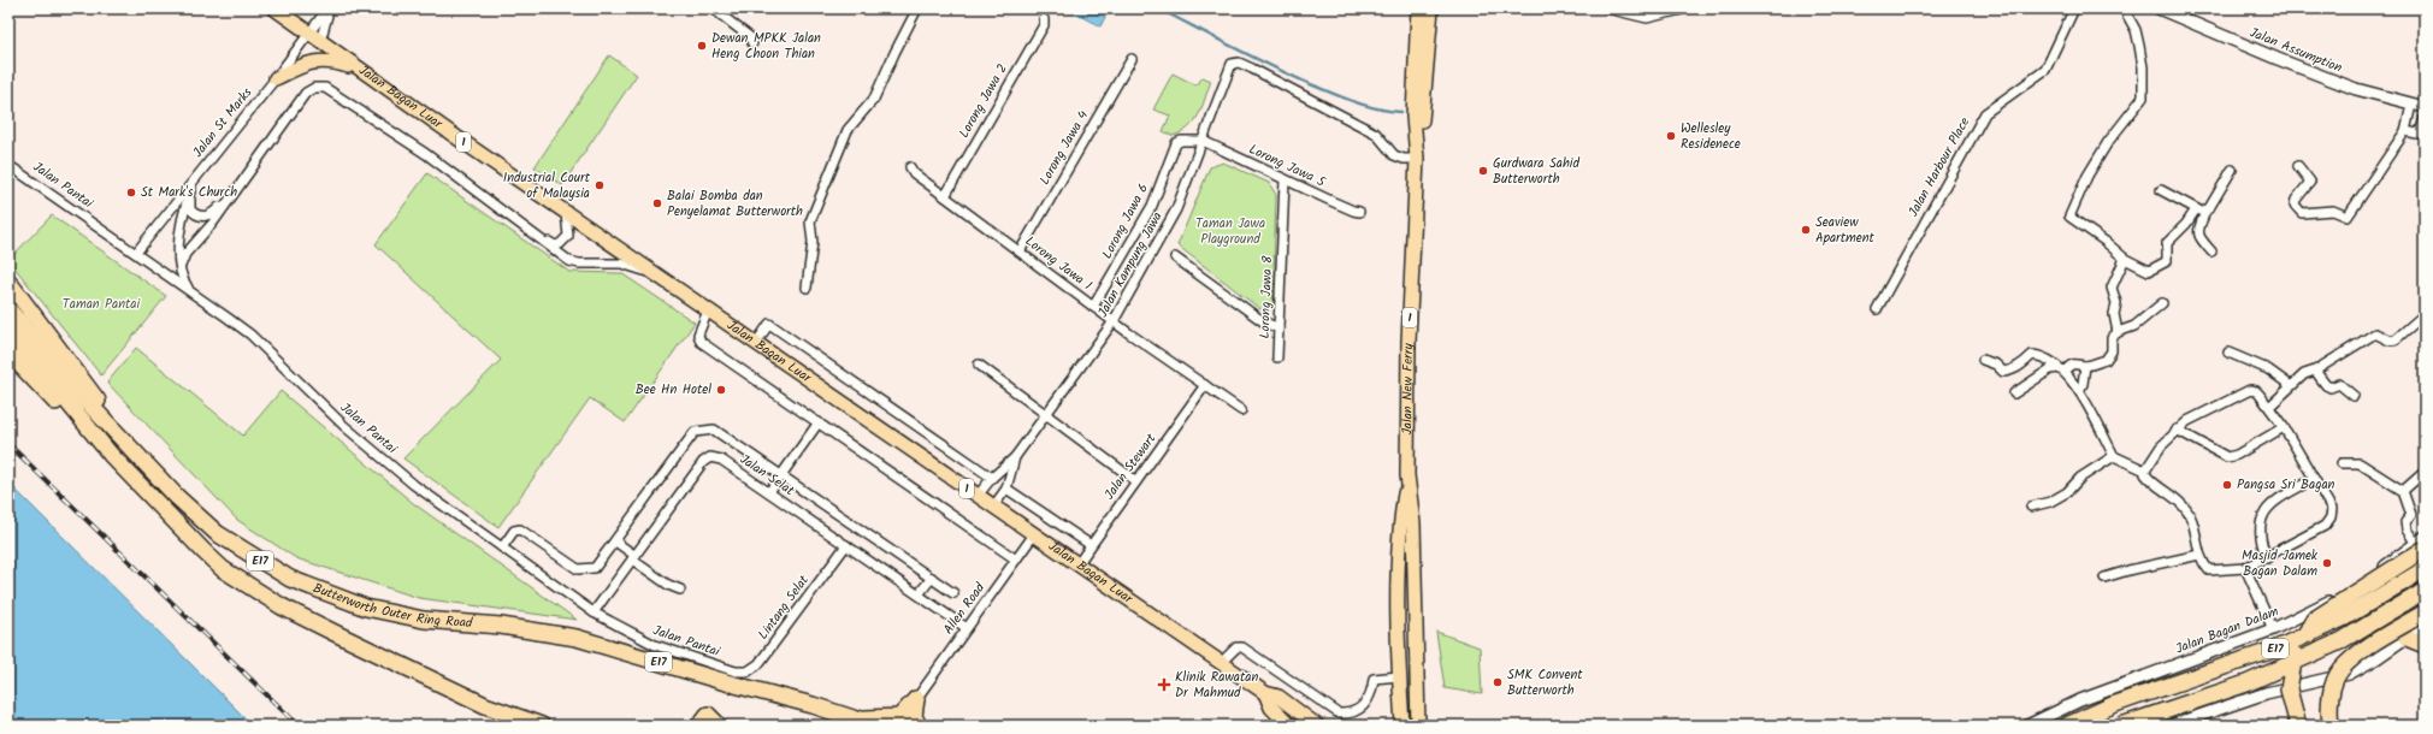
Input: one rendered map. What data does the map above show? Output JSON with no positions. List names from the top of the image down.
{
  "streets": {
    "highway": ["E17", "Butterworth Outer Ring Road"],
    "main road": ["Jalan Bagan Luar", "1", "Jalan New Ferry"],
    "street": [
      "Jalan Assumption",
      "Lorong Jawa 2",
      "Jalan St Marks",
      "Lorong Jawa 4",
      "Lorong Jawa 5",
      "Jalan Harbour Place",
      "Jalan Pantai",
      "Lorong Jawa 6",
      "Lorong Jawa 1",
      "Jalan Kampung Jawa",
      "Lorong Jawa 8",
      "Jalan Stewart",
      "Jalan Selat",
      "Lintang Selat",
      "Allen Road",
      "Jalan Bagan Dalam"
    ]
  },
  "crossings": [
    ["Jalan Bagan Luar", "Jalan St Marks"],
    ["Jalan Bagan Luar", "Jalan Kampung Jawa"],
    ["Jalan Bagan Luar", "Jalan Stewart"],
    ["Jalan Bagan Luar", "Allen Road"],
    ["Lorong Jawa 2", "Lorong Jawa 1"],
    ["Jalan St Marks", "Jalan Pantai"],
    ["Lorong Jawa 4", "Lorong Jawa 1"],
    ["Lorong Jawa 5", "Lorong Jawa 6"],
    ["Lorong Jawa 5", "Jalan Kampung Jawa"],
    ["Lorong Jawa 5", "Lorong Jawa 8"],
    ["Jalan Pantai", "Jalan Selat"],
    ["Jalan Pantai", "Lintang Selat"],
    ["Lorong Jawa 6", "Lorong Jawa 1"],
    ["Lorong Jawa 6", "Jalan Kampung Jawa"],
    ["Lorong Jawa 1", "Jalan Kampung Jawa"],
    ["Lorong Jawa 1", "Jalan Stewart"],
    ["Jalan Kampung Jawa", "Jalan New Ferry"],
    ["Jalan Selat", "Lintang Selat"],
    ["Jalan Selat", "Allen Road"]
  ],
  "parks": ["Taman Jawa Playground", "Taman Pantai"],
  "places": {
    "other": [
      "Dewan MPKK Jalan Heng Choon Thian",
      "Wellesley Residenece",
      "Gurdwara Sahid Butterworth",
      "Industrial Court of Malaysia",
      "St Mark's Church",
      "Balai Bomba dan Penyelamat Butterworth",
      "Seaview Apartment",
      "Bee Hn Hotel",
      "Pangsa Sri Bagan",
      "Masjid Jamek Bagan Dalam",
      "SMK Convent Butterworth"
    ],
    "health": ["Klinik Rawatan Dr Mahmud"]
  }
}
